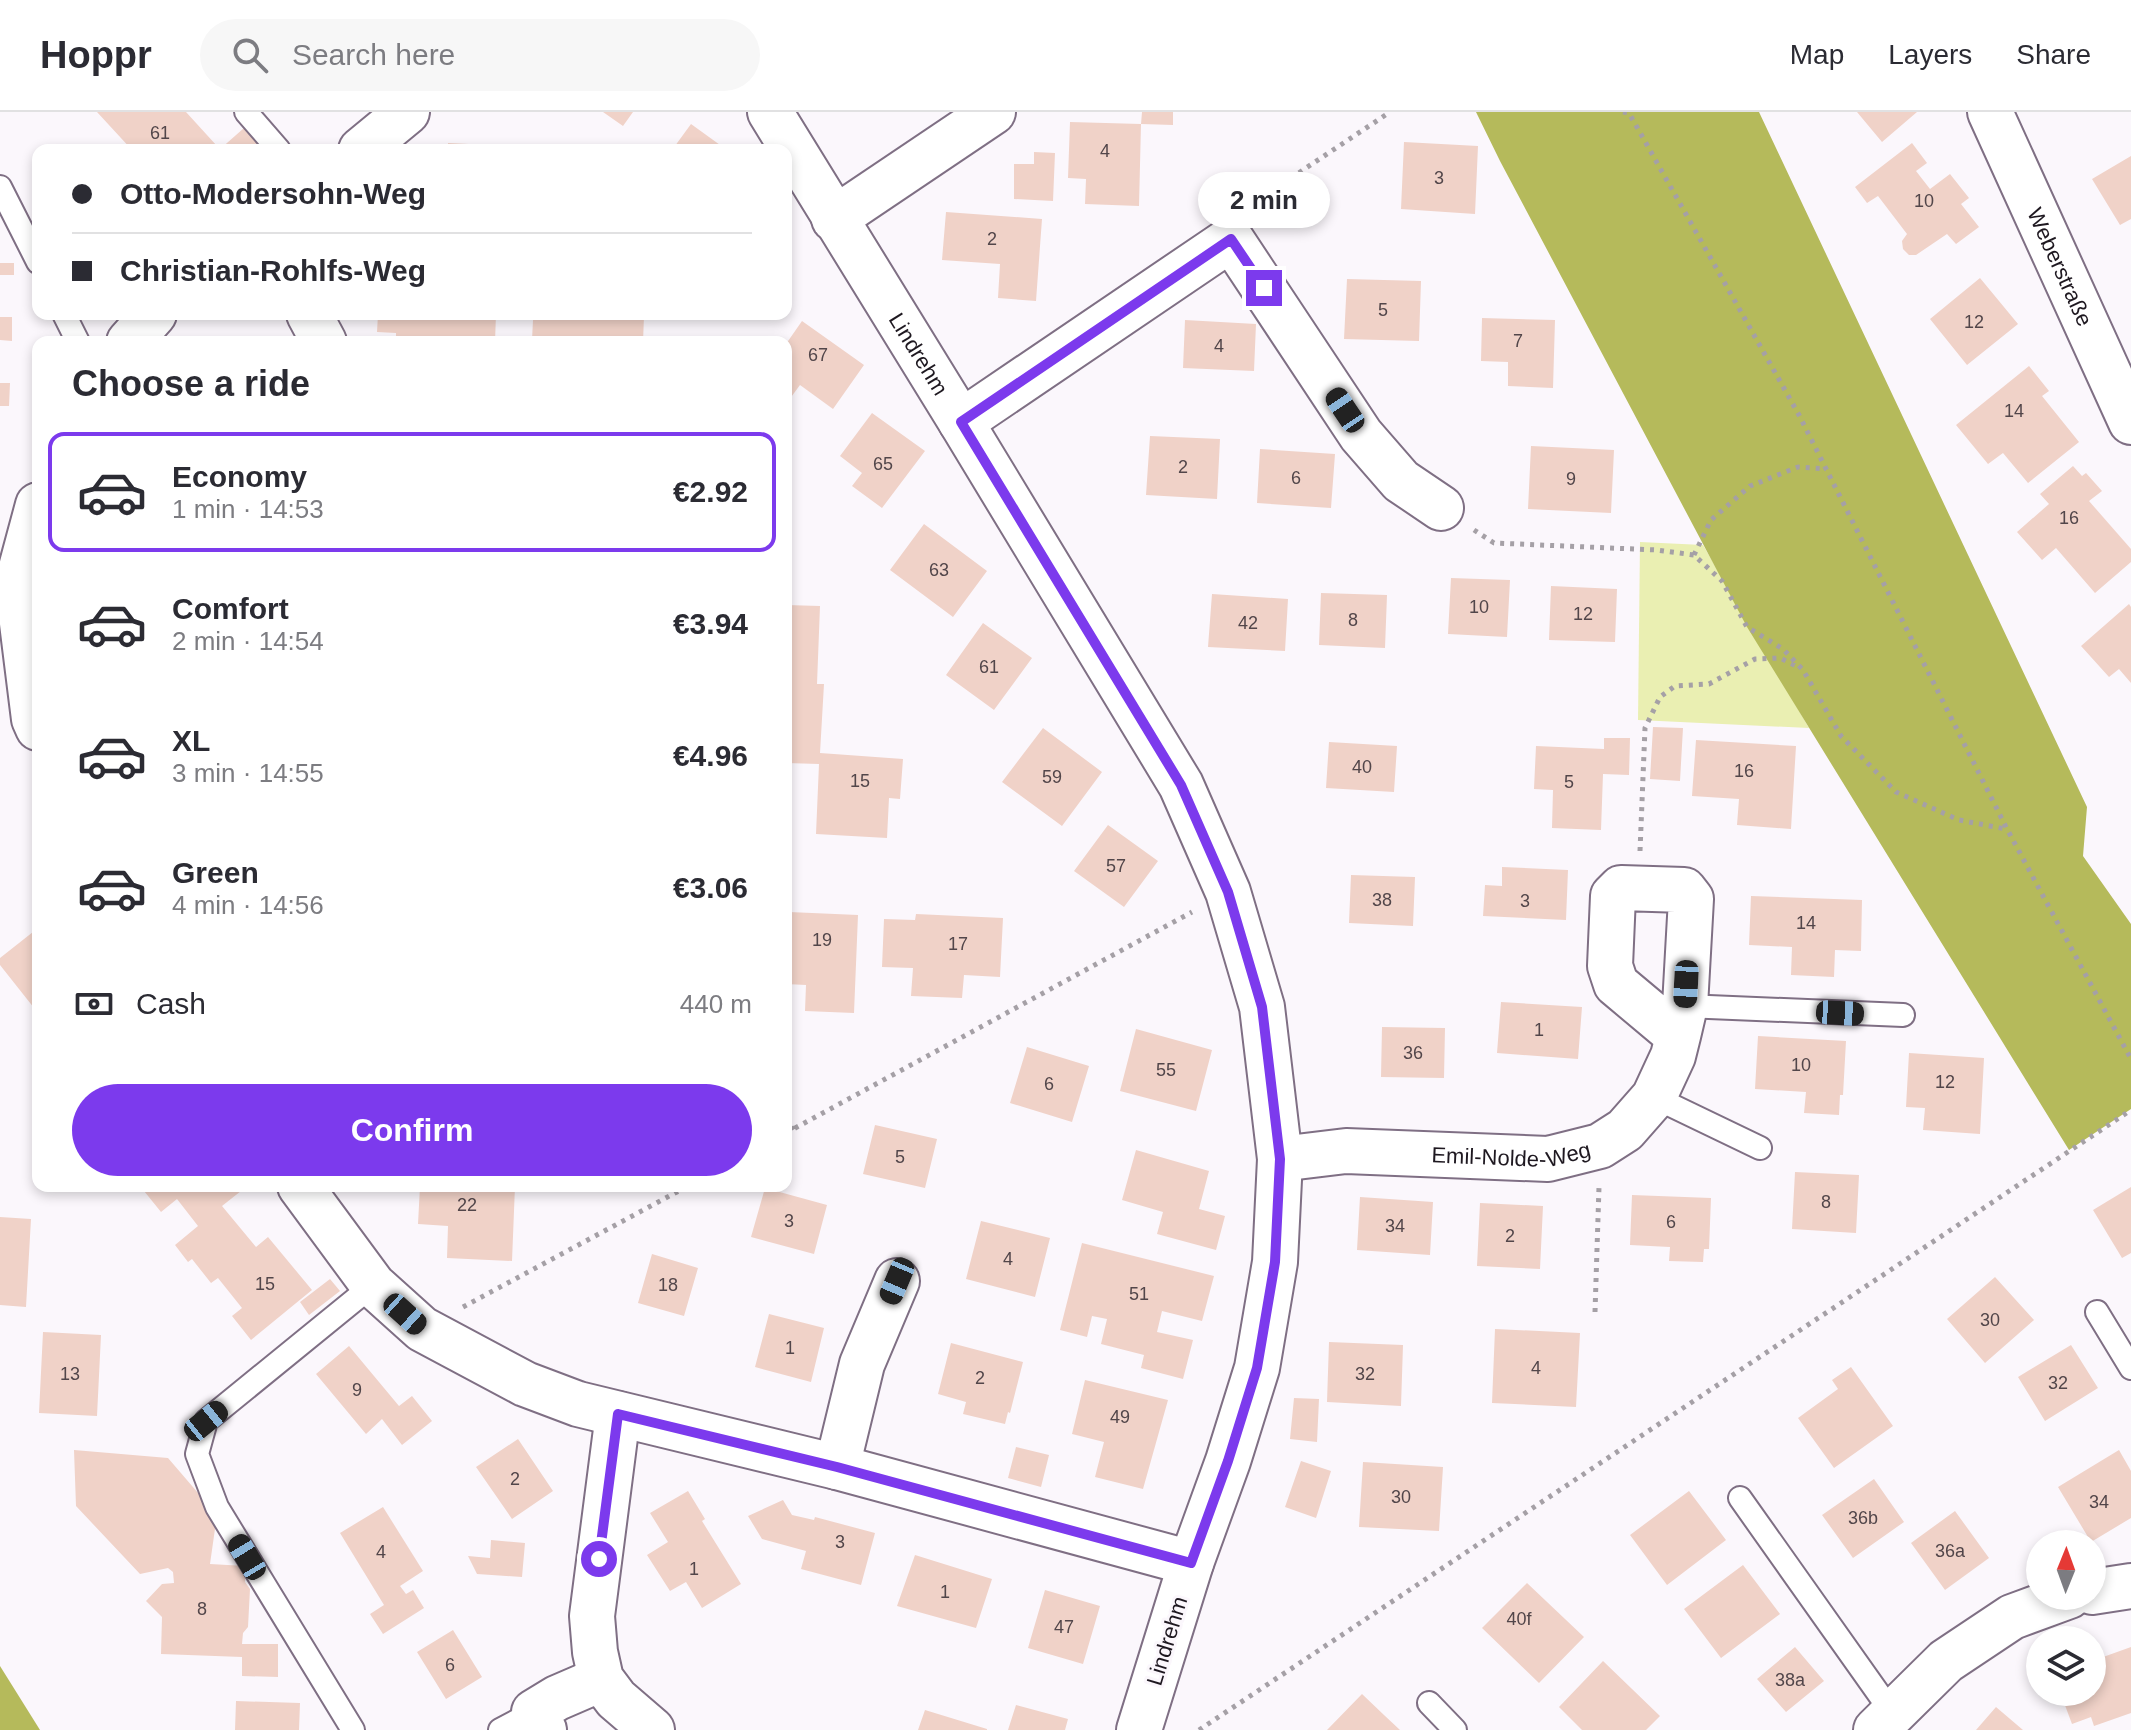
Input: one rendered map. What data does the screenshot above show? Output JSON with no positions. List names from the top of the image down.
{
  "streets": {
    "street": ["Weberstraße", "Lindrehm", "Emil-Nolde-Weg"]
  },
  "crossings": [
    ["Lindrehm", "Emil-Nolde-Weg"]
  ],
  "house_numbers": [
    "61",
    "4",
    "3",
    "10",
    "2",
    "5",
    "12",
    "7",
    "4",
    "67",
    "14",
    "65",
    "2",
    "6",
    "9",
    "16",
    "63",
    "10",
    "12",
    "8",
    "42",
    "61",
    "40",
    "16",
    "59",
    "15",
    "5",
    "57",
    "38",
    "3",
    "14",
    "19",
    "17",
    "1",
    "36",
    "10",
    "55",
    "12",
    "6",
    "5",
    "8",
    "22",
    "3",
    "6",
    "34",
    "2",
    "4",
    "15",
    "18",
    "51",
    "30",
    "1",
    "4",
    "13",
    "32",
    "2",
    "32",
    "9",
    "49",
    "2",
    "30",
    "34",
    "36b",
    "3",
    "36a",
    "4",
    "1",
    "1",
    "8",
    "40f",
    "47",
    "6",
    "38a"
  ],
  "north": "top",
  "page": {
    "header": "Hoppr",
    "search": "Search here",
    "nav": ["Map", "Layers", "Share"],
    "banner": ["Otto-Modersohn-Weg", "Christian-Rohlfs-Weg"],
    "bubble": "2 min",
    "heading": "Choose a ride",
    "list": [
      {
        "name": "Economy",
        "note": "1 min · 14:53",
        "value": "€2.92"
      },
      {
        "name": "Comfort",
        "note": "2 min · 14:54",
        "value": "€3.94"
      },
      {
        "name": "XL",
        "note": "3 min · 14:55",
        "value": "€4.96"
      },
      {
        "name": "Green",
        "note": "4 min · 14:56",
        "value": "€3.06"
      }
    ],
    "pay": ["Cash", "440 m"],
    "buttons": "Confirm"
  }
}
